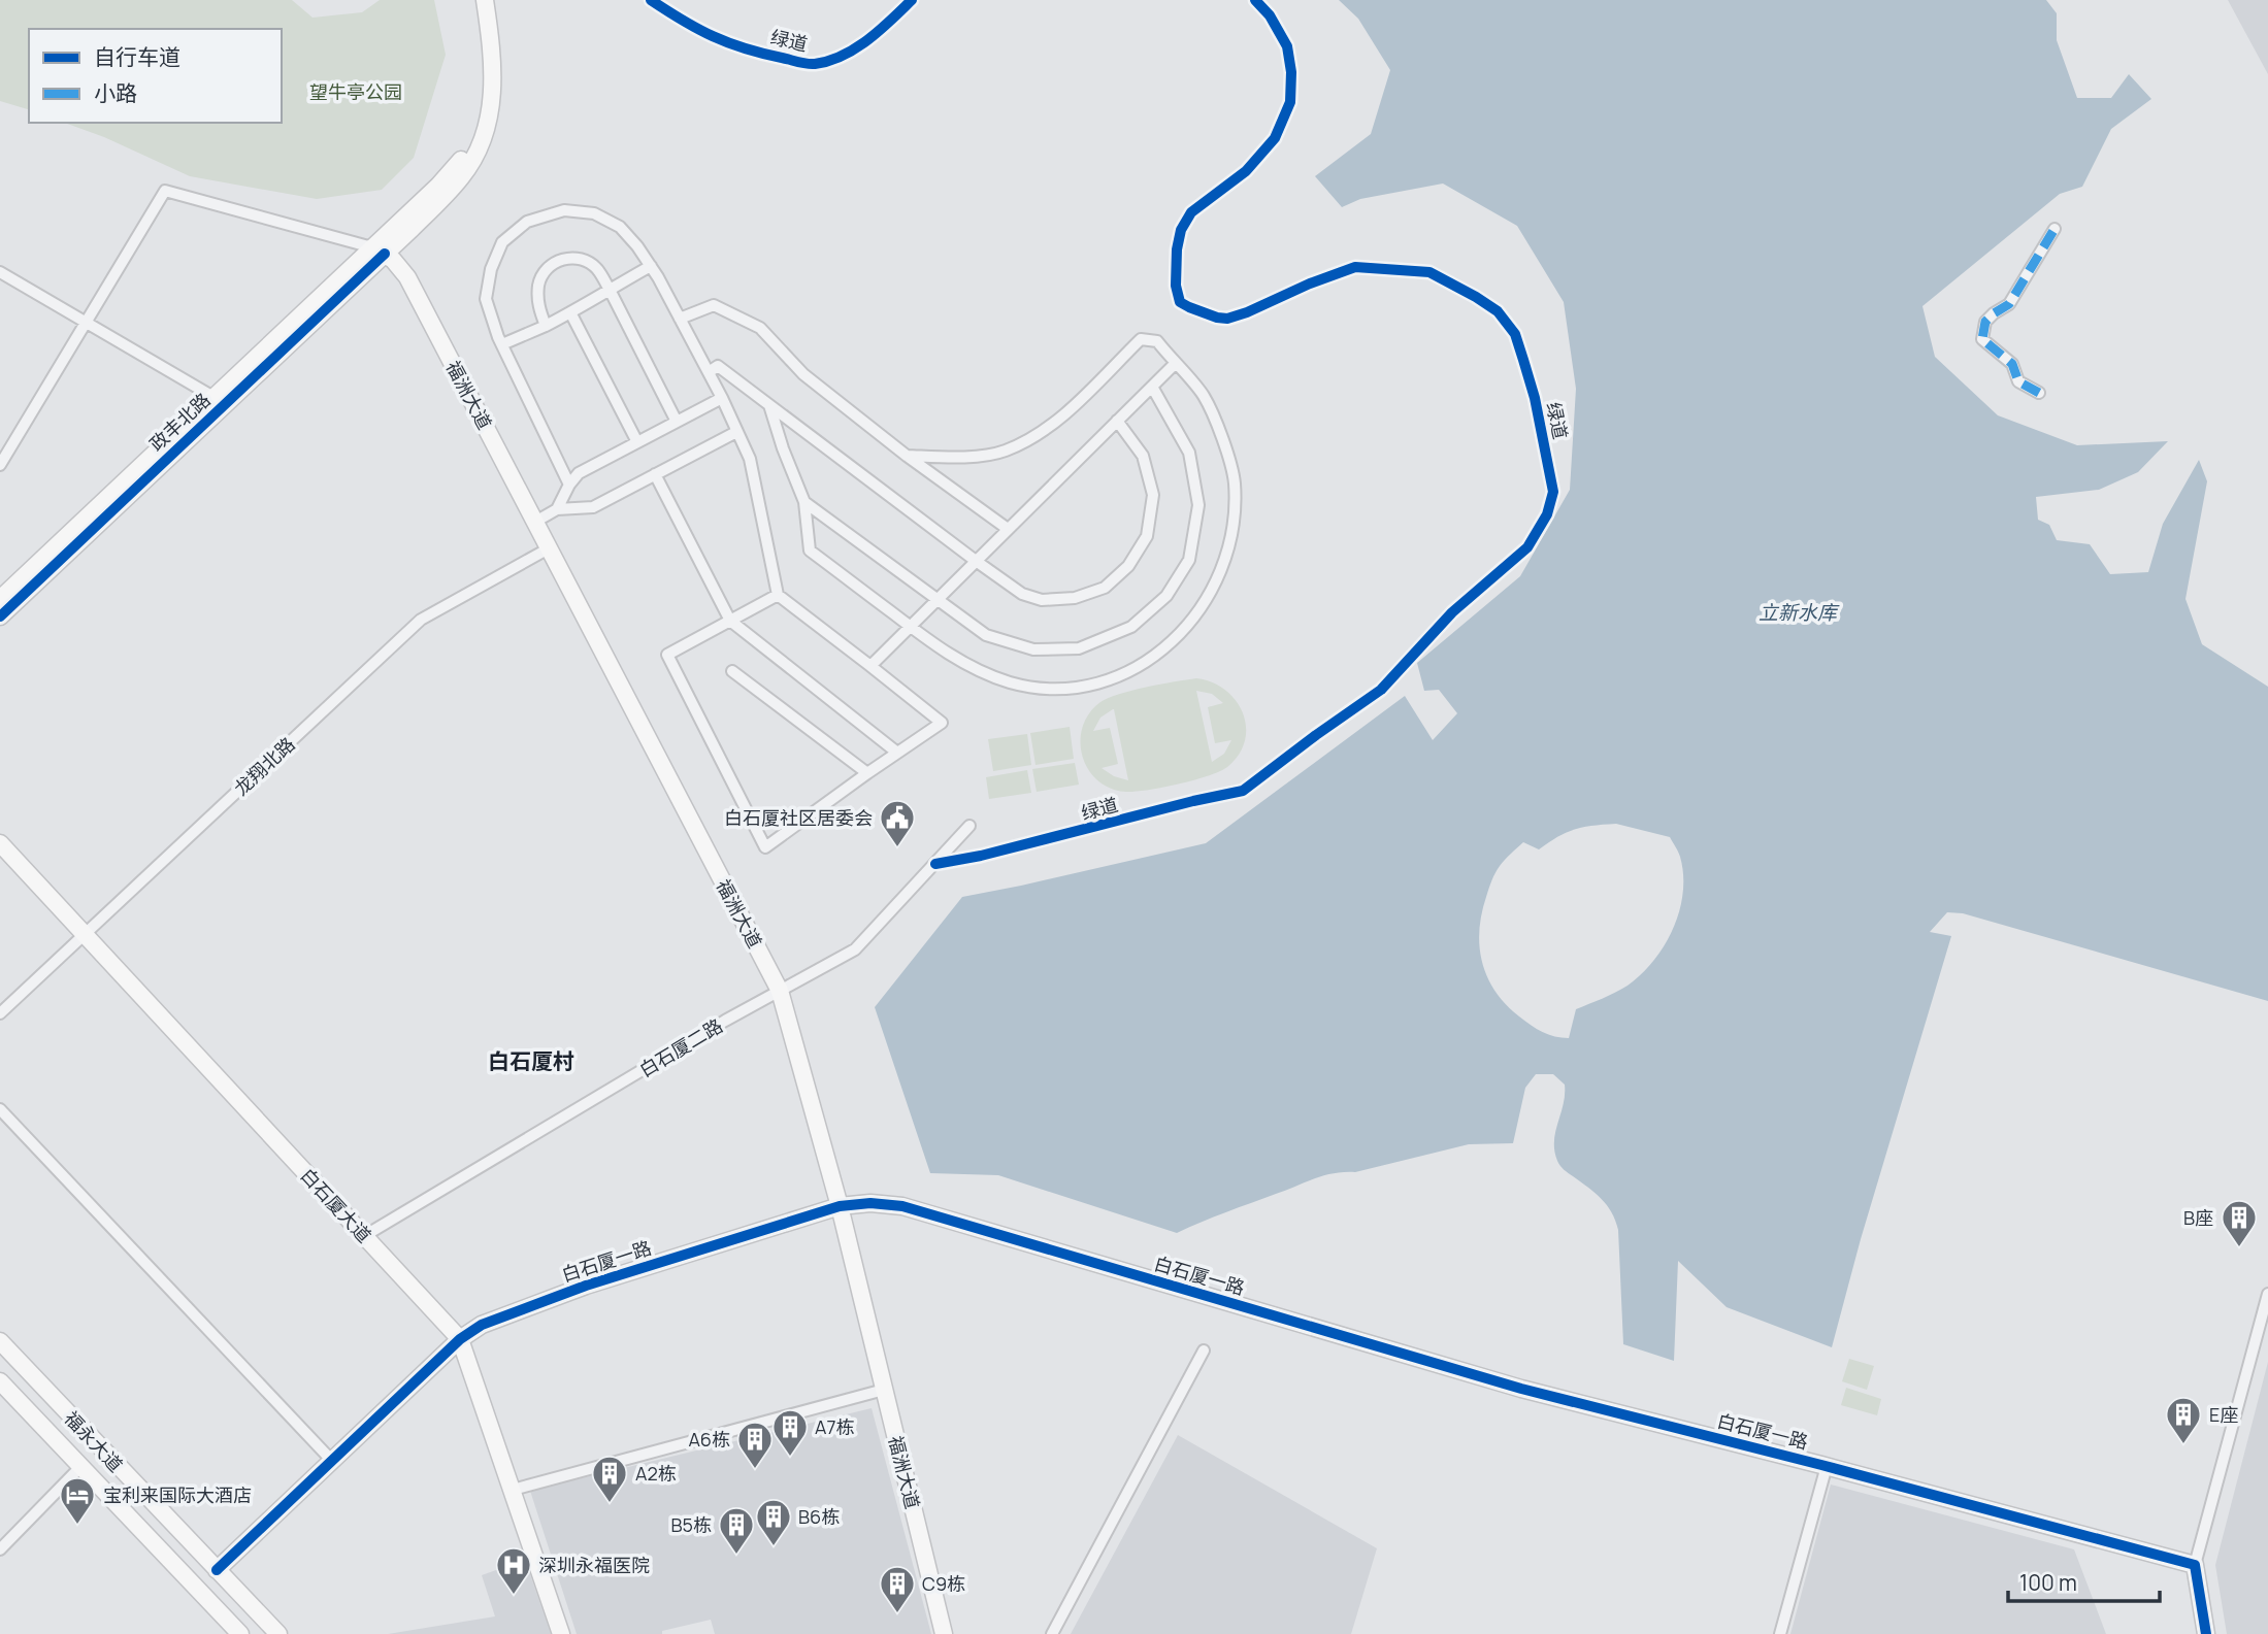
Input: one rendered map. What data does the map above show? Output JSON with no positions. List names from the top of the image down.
{
  "streets": {
    "street": [
      "福洲大道",
      "政丰北路",
      "龙翔北路",
      "白石厦二路",
      "白石厦大道",
      "白石厦一路",
      "福永大道"
    ],
    "cycle path": ["绿道"]
  },
  "crossings": [
    ["福洲大道", "政丰北路"],
    ["福洲大道", "龙翔北路"],
    ["福洲大道", "白石厦二路"],
    ["福洲大道", "白石厦一路"],
    ["龙翔北路", "白石厦大道"],
    ["白石厦二路", "白石厦大道"],
    ["白石厦大道", "白石厦一路"],
    ["白石厦一路", "福永大道"]
  ],
  "districts": ["白石厦村"],
  "water": ["立新水库"],
  "parks": ["望牛亭公园"],
  "places": {
    "public building": ["白石厦社区居委会"],
    "building": [
      "B座",
      "E座",
      "A7栋",
      "A6栋",
      "A2栋",
      "B6栋",
      "B5栋",
      "C9栋"
    ],
    "hotel": ["宝利来国际大酒店"],
    "hospital": ["深圳永福医院"]
  },
  "legend": ["自行车道", "小路"],
  "scale_bar": "100 m"
}
